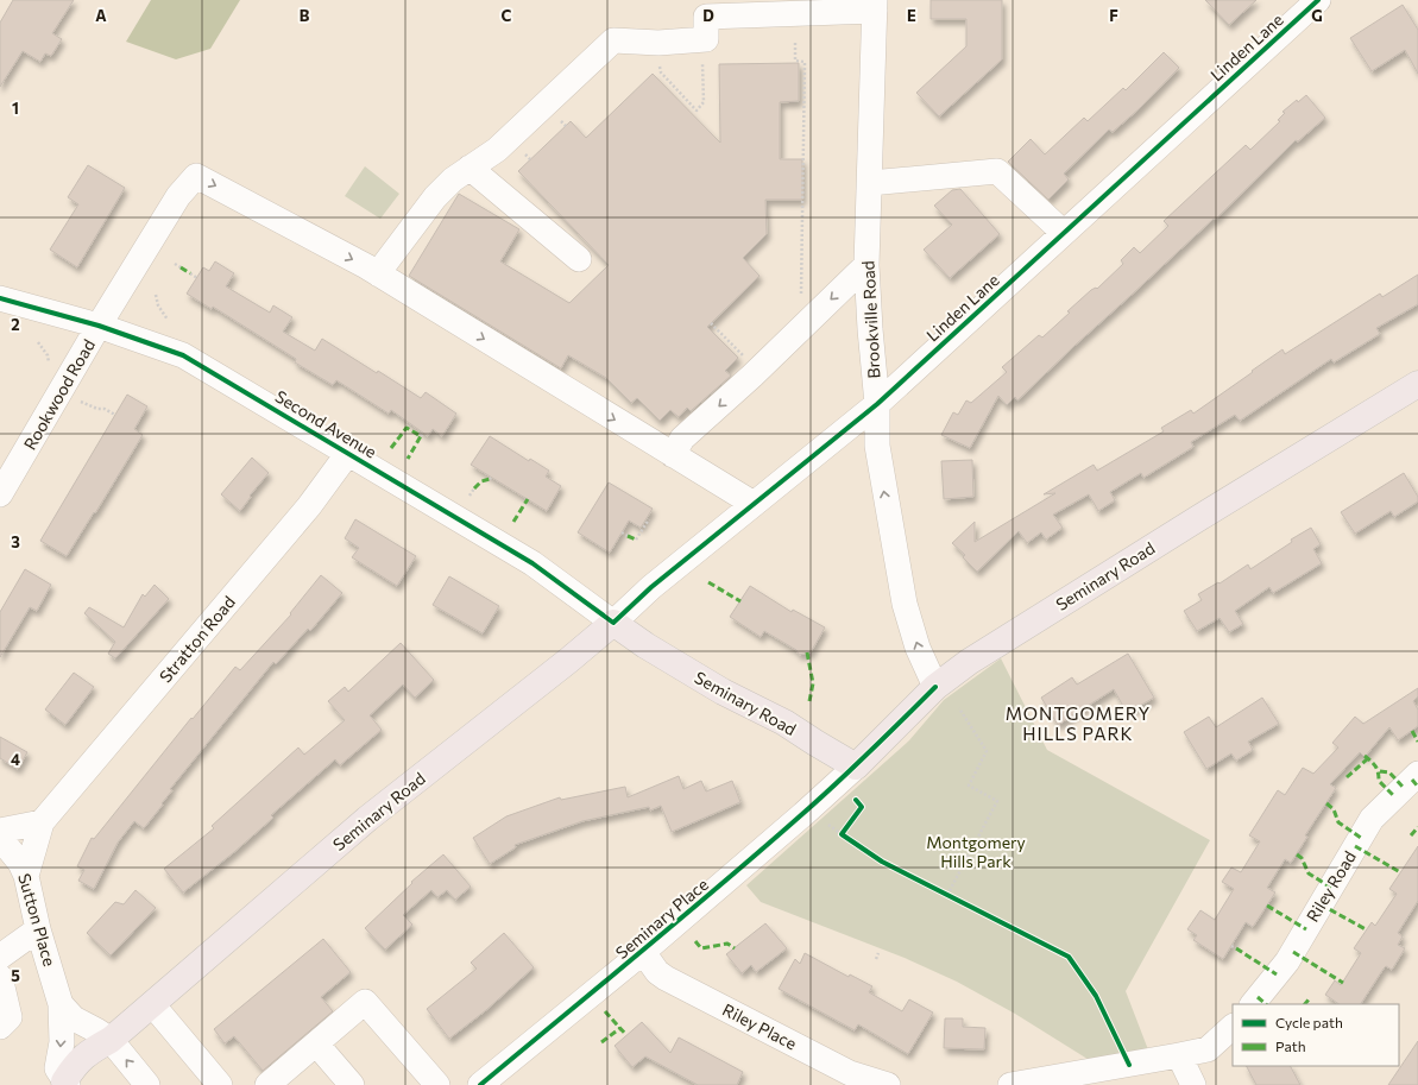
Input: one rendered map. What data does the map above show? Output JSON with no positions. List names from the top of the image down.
{
  "streets": {
    "main road": ["Seminary Road"],
    "street": [
      "Linden Lane",
      "Brookville Road",
      "Rookwood Road",
      "Second Avenue",
      "Stratton Road",
      "Riley Road",
      "Seminary Place",
      "Sutton Place",
      "Riley Place"
    ]
  },
  "crossings": [
    ["Linden Lane", "Brookville Road"],
    ["Linden Lane", "Second Avenue"],
    ["Linden Lane", "Seminary Road"],
    ["Brookville Road", "Seminary Road"],
    ["Rookwood Road", "Second Avenue"],
    ["Second Avenue", "Seminary Road"],
    ["Second Avenue", "Stratton Road"],
    ["Seminary Road", "Seminary Place"],
    ["Seminary Road", "Sutton Place"],
    ["Stratton Road", "Sutton Place"],
    ["Seminary Place", "Riley Place"]
  ],
  "one_way": ["Brookville Road"],
  "districts": ["MONTGOMERY HILLS PARK"],
  "parks": ["Montgomery Hills Park"],
  "legend": ["Cycle path", "Path"],
  "grid": {
    "columns": [
      "A",
      "B",
      "C",
      "D",
      "E",
      "F",
      "G"
    ],
    "rows": [
      "1",
      "2",
      "3",
      "4",
      "5"
    ]
  }
}
